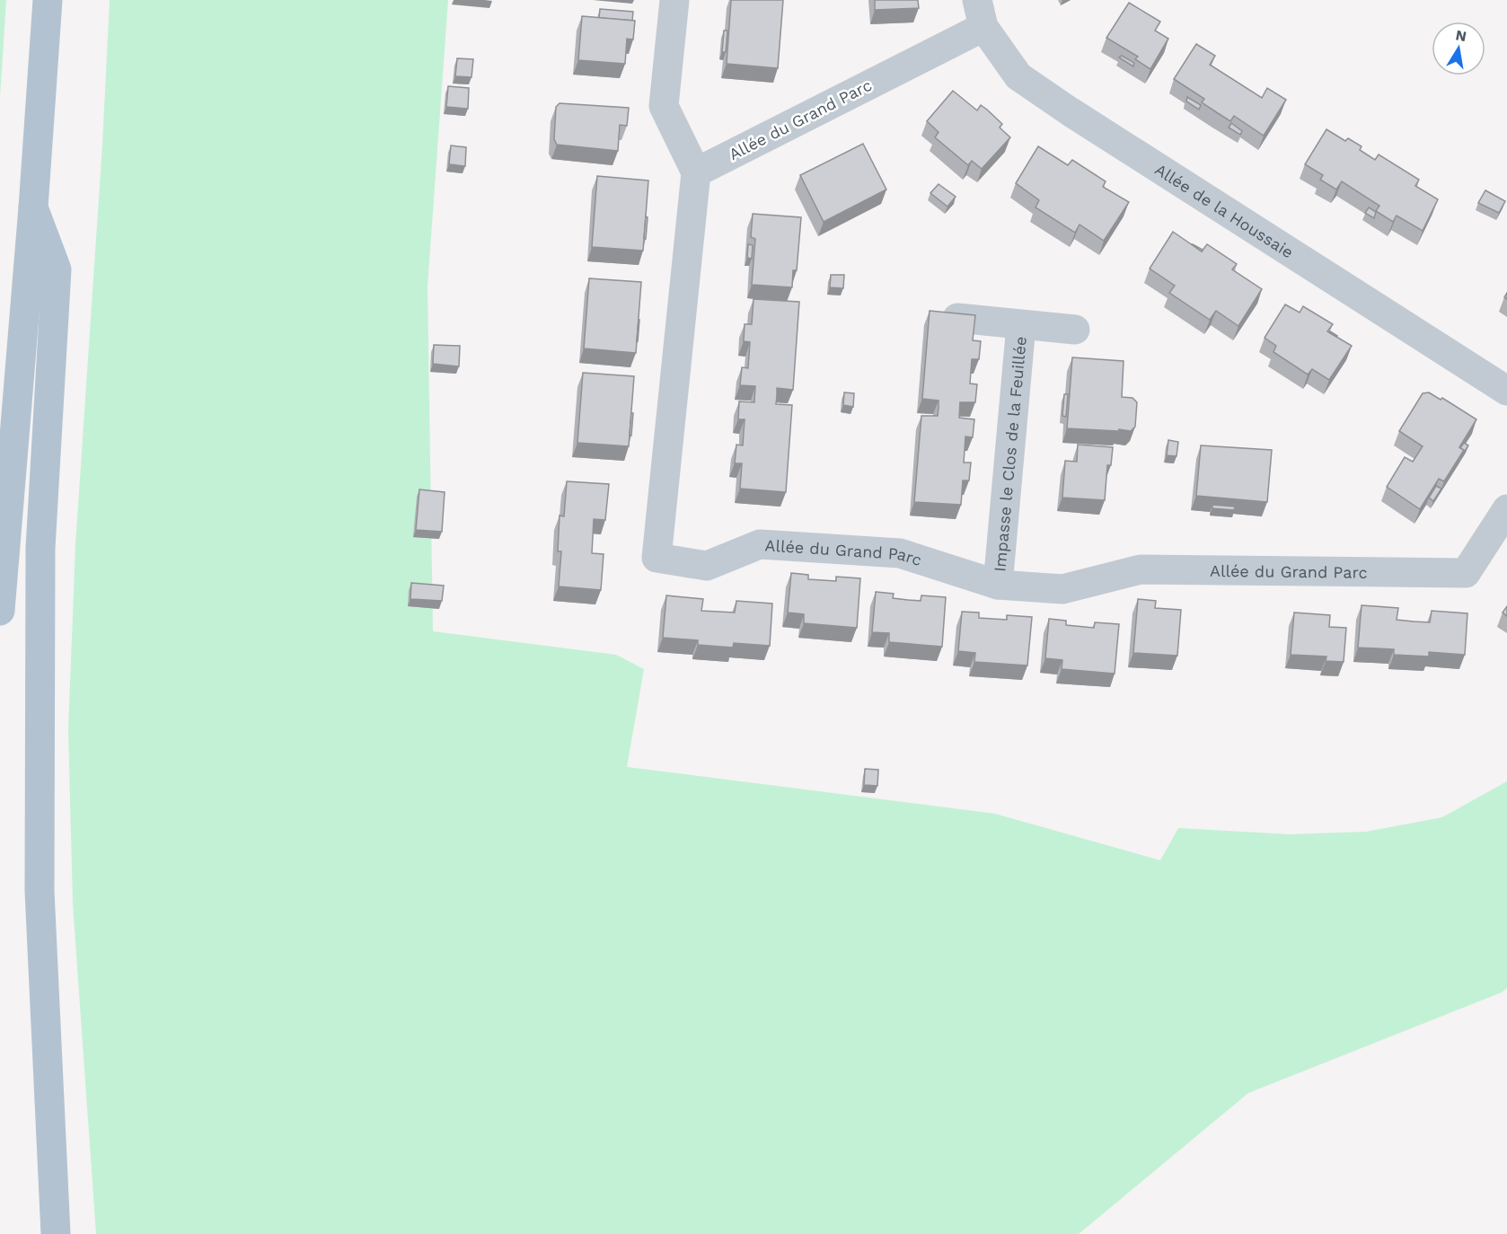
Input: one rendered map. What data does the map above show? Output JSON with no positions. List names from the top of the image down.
{
  "streets": {
    "street": ["Allée du Grand Parc", "Allée de la Houssaie", "Impasse le Clos de la Feuillée"]
  },
  "crossings": [
    ["Allée du Grand Parc", "Allée de la Houssaie"],
    ["Allée du Grand Parc", "Impasse le Clos de la Feuillée"]
  ],
  "north": "top"
}
